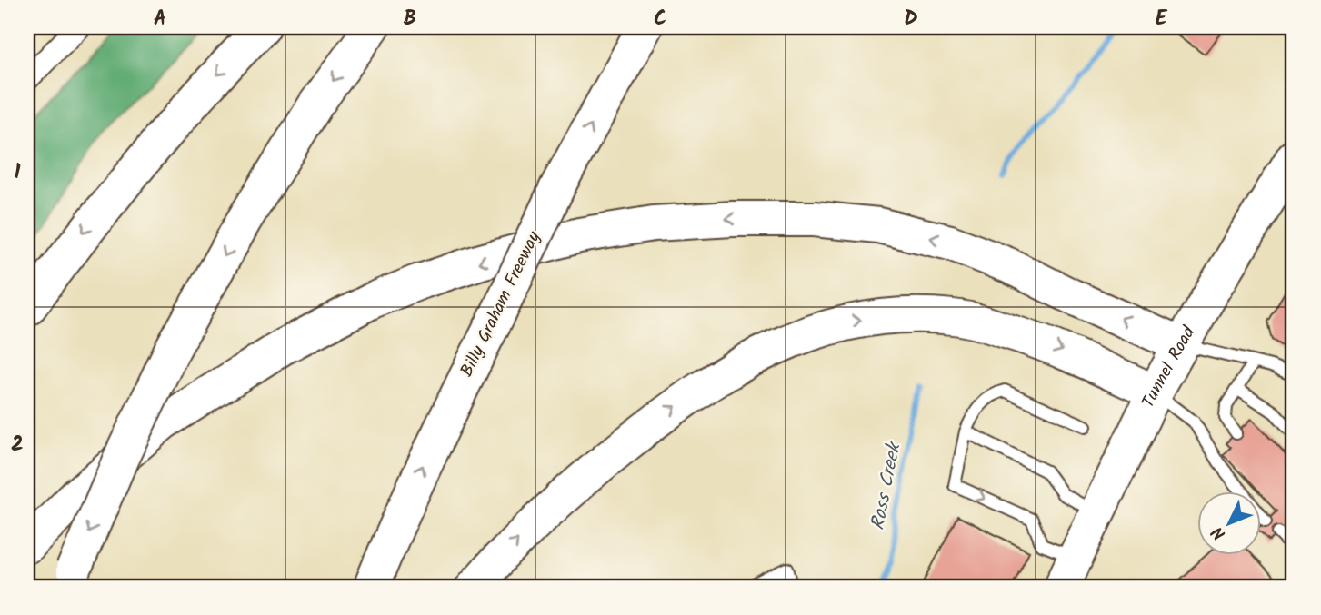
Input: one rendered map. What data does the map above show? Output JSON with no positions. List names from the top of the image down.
{
  "streets": {
    "main road": ["Billy Graham Freeway", "Tunnel Road"]
  },
  "water": ["Ross Creek"],
  "north": "bottom left",
  "grid": {
    "columns": [
      "A",
      "B",
      "C",
      "D",
      "E"
    ],
    "rows": ["1", "2"]
  }
}
